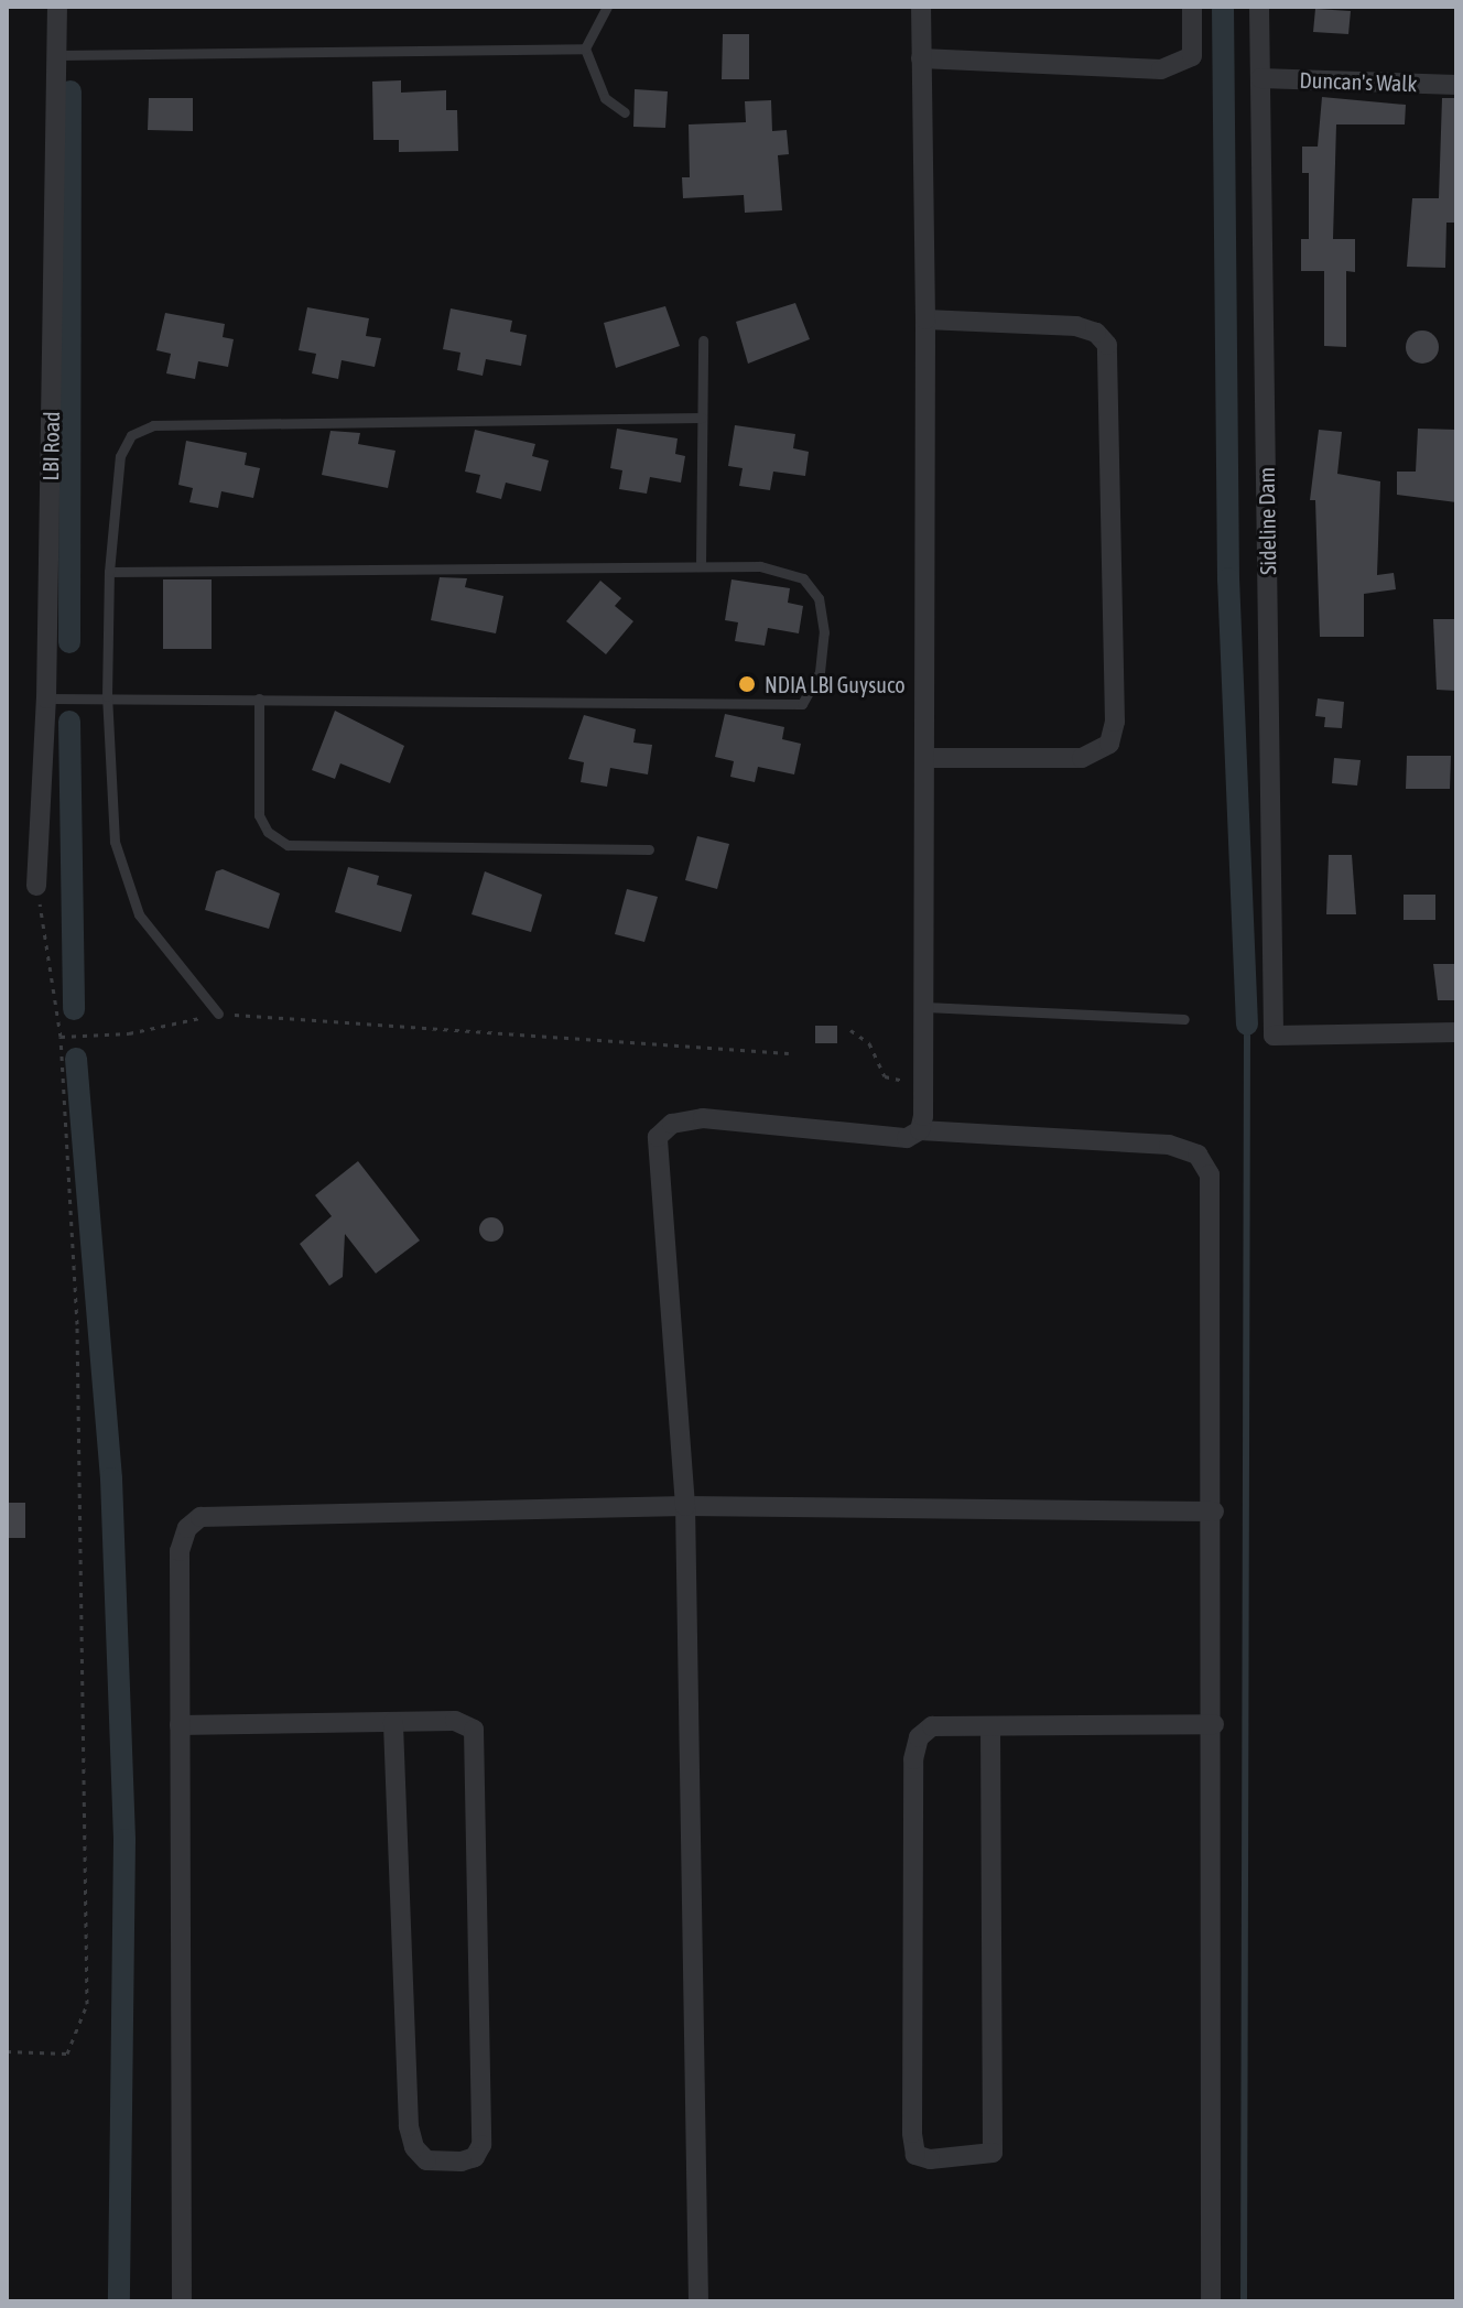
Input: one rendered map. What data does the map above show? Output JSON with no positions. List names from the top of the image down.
{
  "streets": {
    "street": ["Duncan's Walk", "LBI Road", "Sideline Dam"]
  },
  "crossings": [
    ["Duncan's Walk", "Sideline Dam"]
  ],
  "places": ["NDIA LBI Guysuco"]
}
